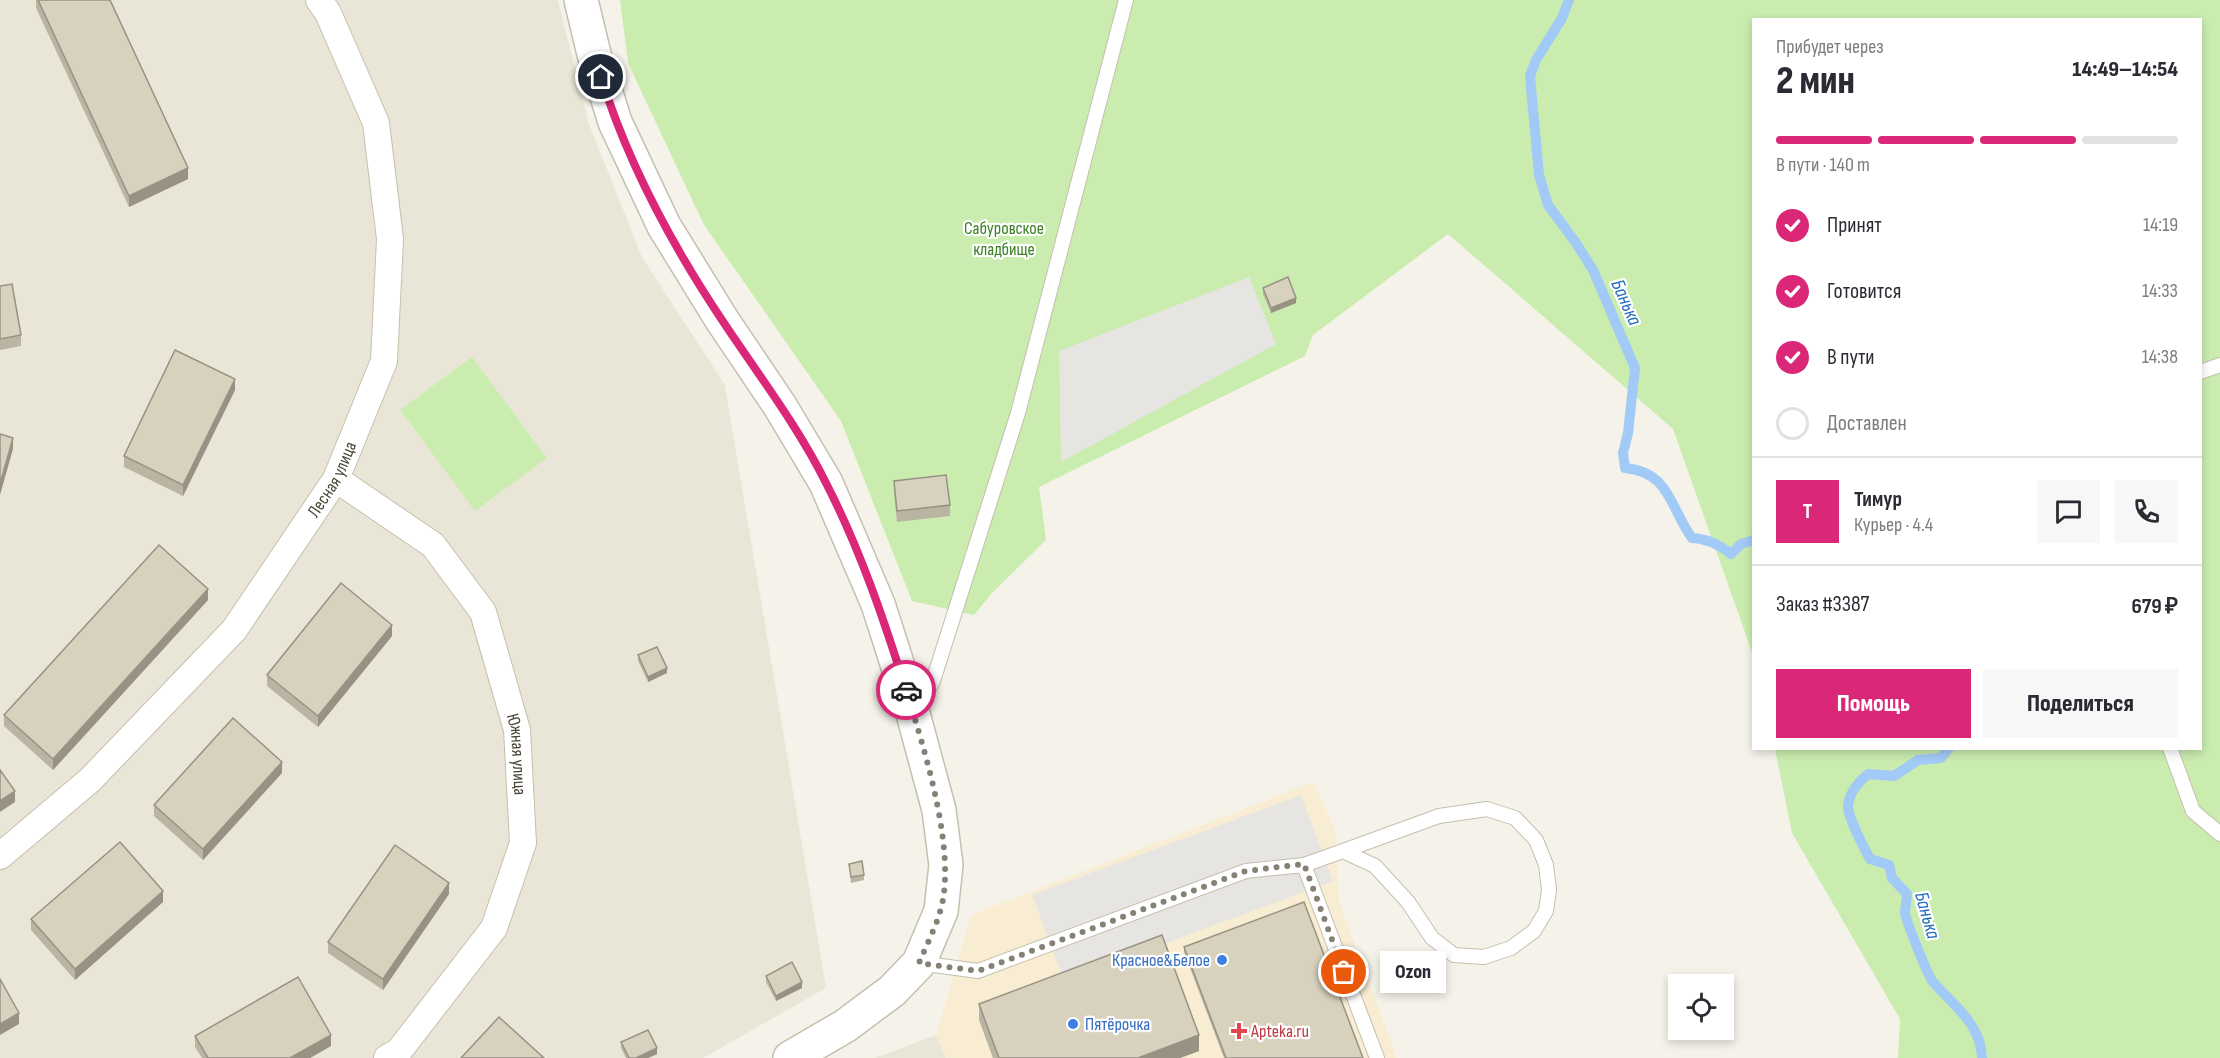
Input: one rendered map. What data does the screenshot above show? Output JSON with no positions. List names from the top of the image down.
{
  "streets": {
    "street": ["Лесная улица", "Южная улица"]
  },
  "crossings": [
    ["Лесная улица", "Южная улица"]
  ],
  "water": ["Банька"],
  "parks": ["Сабуровское кладбище"],
  "places": {
    "other": ["Красное&Белое", "Ozon", "Пятёрочка"],
    "health": ["Apteka.ru"]
  },
  "page": {
    "heading": ["2 мин", "Прибудет через", "14:49–14:54"],
    "panel": [
      "Тимур",
      "Курьер · 4.4",
      "Заказ #3387",
      "679 ₽"
    ],
    "bar": "В пути · 140 m",
    "list": [
      ["Принят", "14:19"],
      ["Готовится", "14:33"],
      ["В пути", "14:38"],
      "Доставлен"
    ],
    "round": "Т",
    "buttons": ["Помощь", "Поделиться"],
    "bubble": "Ozon"
  }
}
